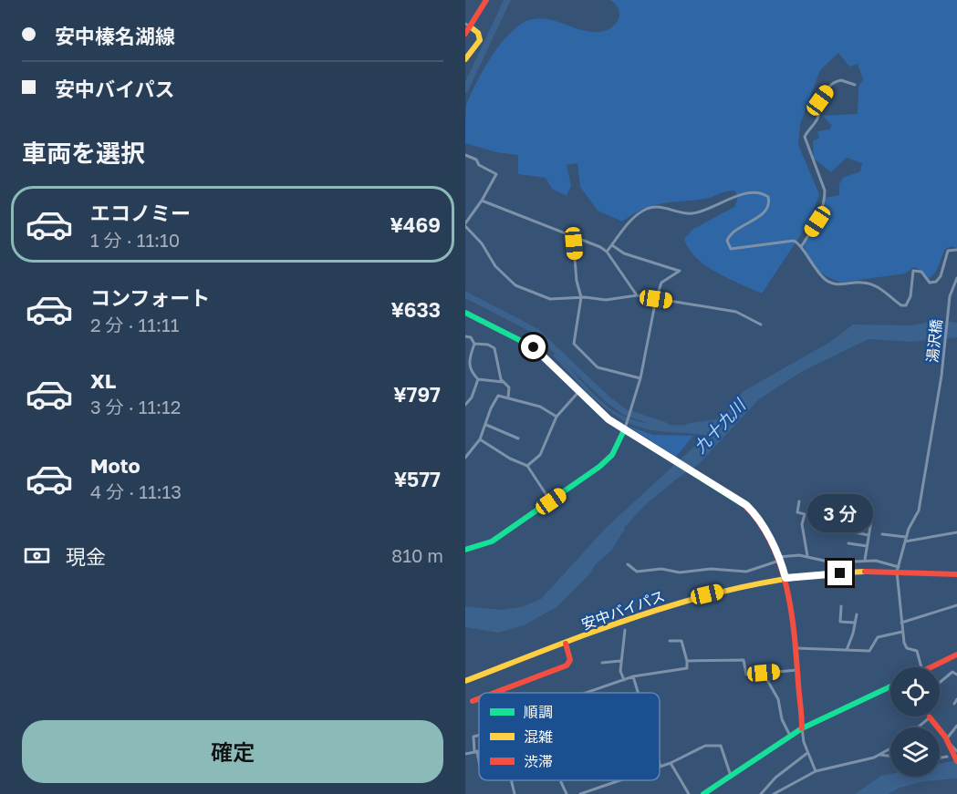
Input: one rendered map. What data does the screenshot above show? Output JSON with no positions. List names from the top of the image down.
{
  "streets": {
    "main road": ["安中バイパス"],
    "street": ["湯沢橋"]
  },
  "crossings": [
    ["湯沢橋", "安中バイパス"]
  ],
  "water": ["九十九川"],
  "legend": ["順調", "混雑", "渋滞"],
  "page": {
    "banner": ["安中榛名湖線", "安中バイパス"],
    "heading": "車両を選択",
    "list": [
      {
        "name": "エコノミー",
        "note": "1 分 · 11:10",
        "value": "¥469"
      },
      {
        "name": "コンフォート",
        "note": "2 分 · 11:11",
        "value": "¥633"
      },
      {
        "name": "XL",
        "note": "3 分 · 11:12",
        "value": "¥797"
      },
      {
        "name": "Moto",
        "note": "4 分 · 11:13",
        "value": "¥577"
      }
    ],
    "bubble": "3 分",
    "pay": ["現金", "810 m"],
    "buttons": "確定"
  }
}
